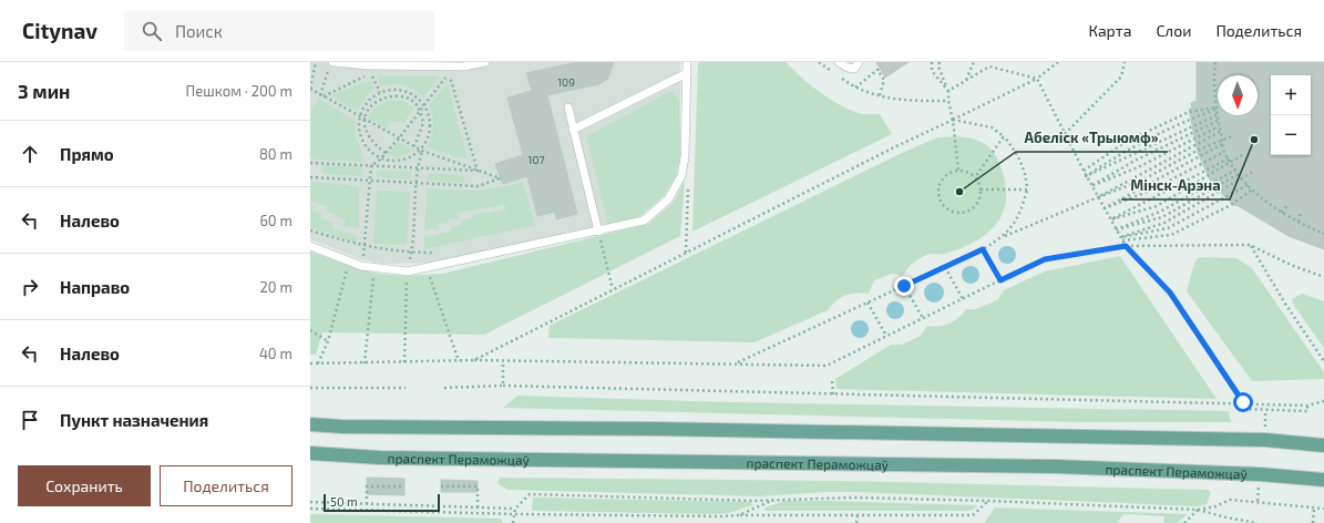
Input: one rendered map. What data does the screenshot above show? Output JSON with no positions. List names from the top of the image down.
{
  "streets": {
    "main road": ["праспект Пераможцаў"]
  },
  "places": ["Мінск-Арэна", "Абеліск «Трыюмф»"],
  "house_numbers": ["109", "107"],
  "scale_bar": "50 m",
  "north": "bottom",
  "page": {
    "header": "Citynav",
    "search": "Поиск",
    "nav": ["Карта", "Слои", "Поделиться"],
    "heading": ["3 мин", "Пешком · 200 m"],
    "map_buttons": ["+", "−"],
    "list": [
      ["Прямо", "80 m"],
      ["Налево", "60 m"],
      ["Направо", "20 m"],
      ["Налево", "40 m"],
      "Пункт назначения"
    ],
    "buttons": ["Сохранить", "Поделиться"],
    "scale": "50 m"
  }
}
